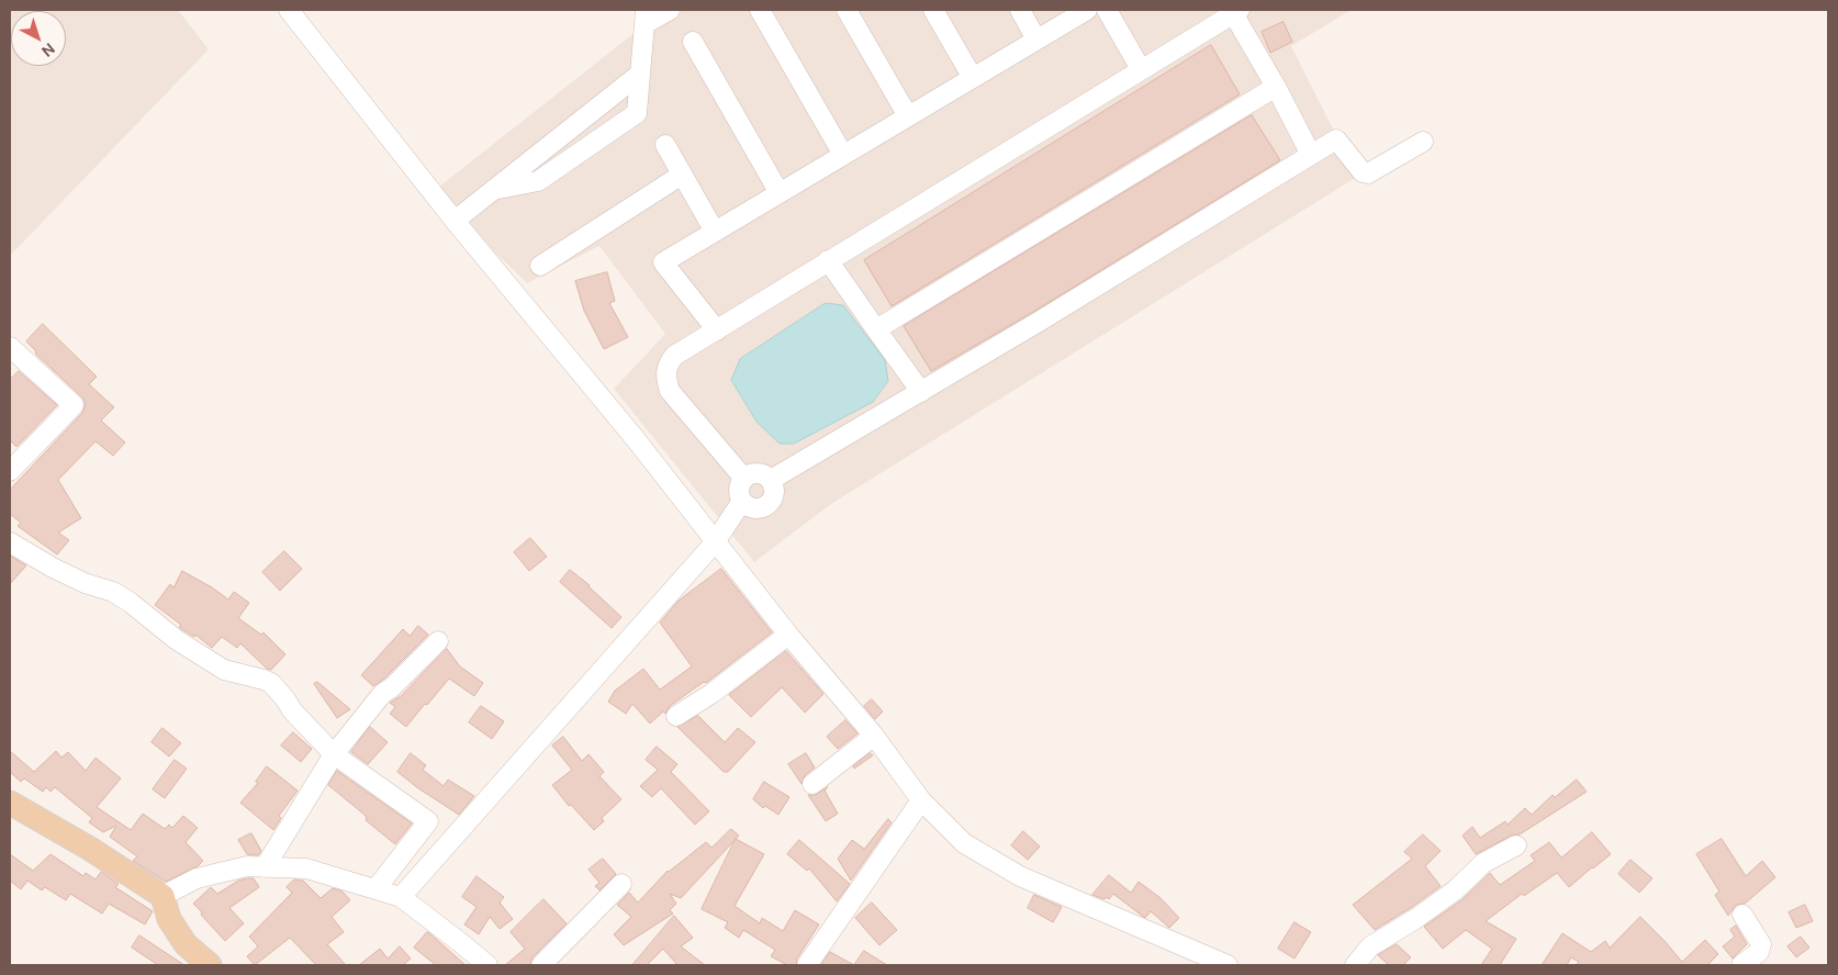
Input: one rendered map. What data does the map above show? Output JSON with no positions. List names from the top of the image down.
{
  "north": "bottom right"
}
